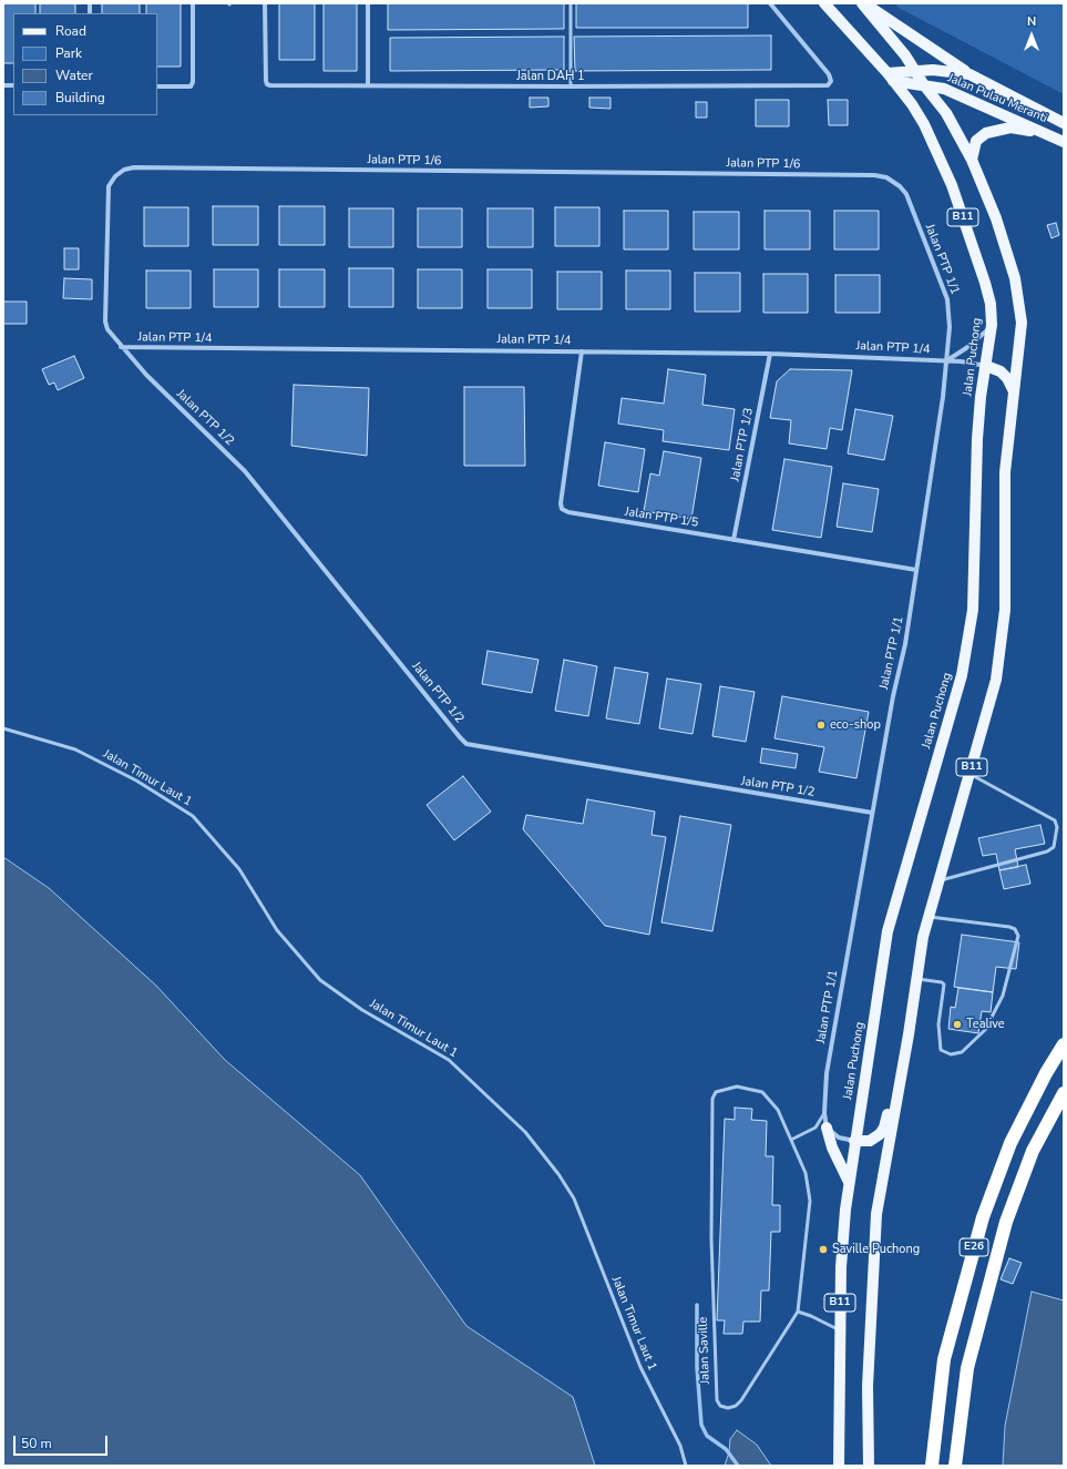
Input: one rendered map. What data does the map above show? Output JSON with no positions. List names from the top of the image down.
{
  "streets": {
    "highway": ["E26"],
    "main road": ["Jalan Pulau Meranti", "B11", "Jalan Puchong"],
    "street": [
      "Jalan DAH 1",
      "Jalan PTP 1/6",
      "Jalan PTP 1/1",
      "Jalan PTP 1/4",
      "Jalan PTP 1/2",
      "Jalan PTP 1/3",
      "Jalan PTP 1/5"
    ],
    "lane": ["Jalan Timur Laut 1", "Jalan Saville"]
  },
  "crossings": [
    ["Jalan Pulau Meranti", "B11"],
    ["Jalan Pulau Meranti", "Jalan Puchong"],
    ["Jalan PTP 1/6", "Jalan PTP 1/1"],
    ["Jalan PTP 1/6", "Jalan PTP 1/4"],
    ["Jalan PTP 1/6", "Jalan PTP 1/2"],
    ["Jalan PTP 1/1", "Jalan PTP 1/4"],
    ["Jalan PTP 1/1", "Jalan PTP 1/2"],
    ["Jalan PTP 1/1", "Jalan PTP 1/5"],
    ["Jalan PTP 1/4", "Jalan Puchong"],
    ["Jalan PTP 1/4", "Jalan PTP 1/2"],
    ["Jalan PTP 1/4", "Jalan PTP 1/3"],
    ["Jalan PTP 1/4", "Jalan PTP 1/5"],
    ["Jalan PTP 1/3", "Jalan PTP 1/5"]
  ],
  "places": ["eco-shop", "Tealive", "Saville Puchong"],
  "legend": [
    "Road",
    "Park",
    "Water",
    "Building"
  ],
  "scale_bar": "50 m",
  "north": "top"
}
